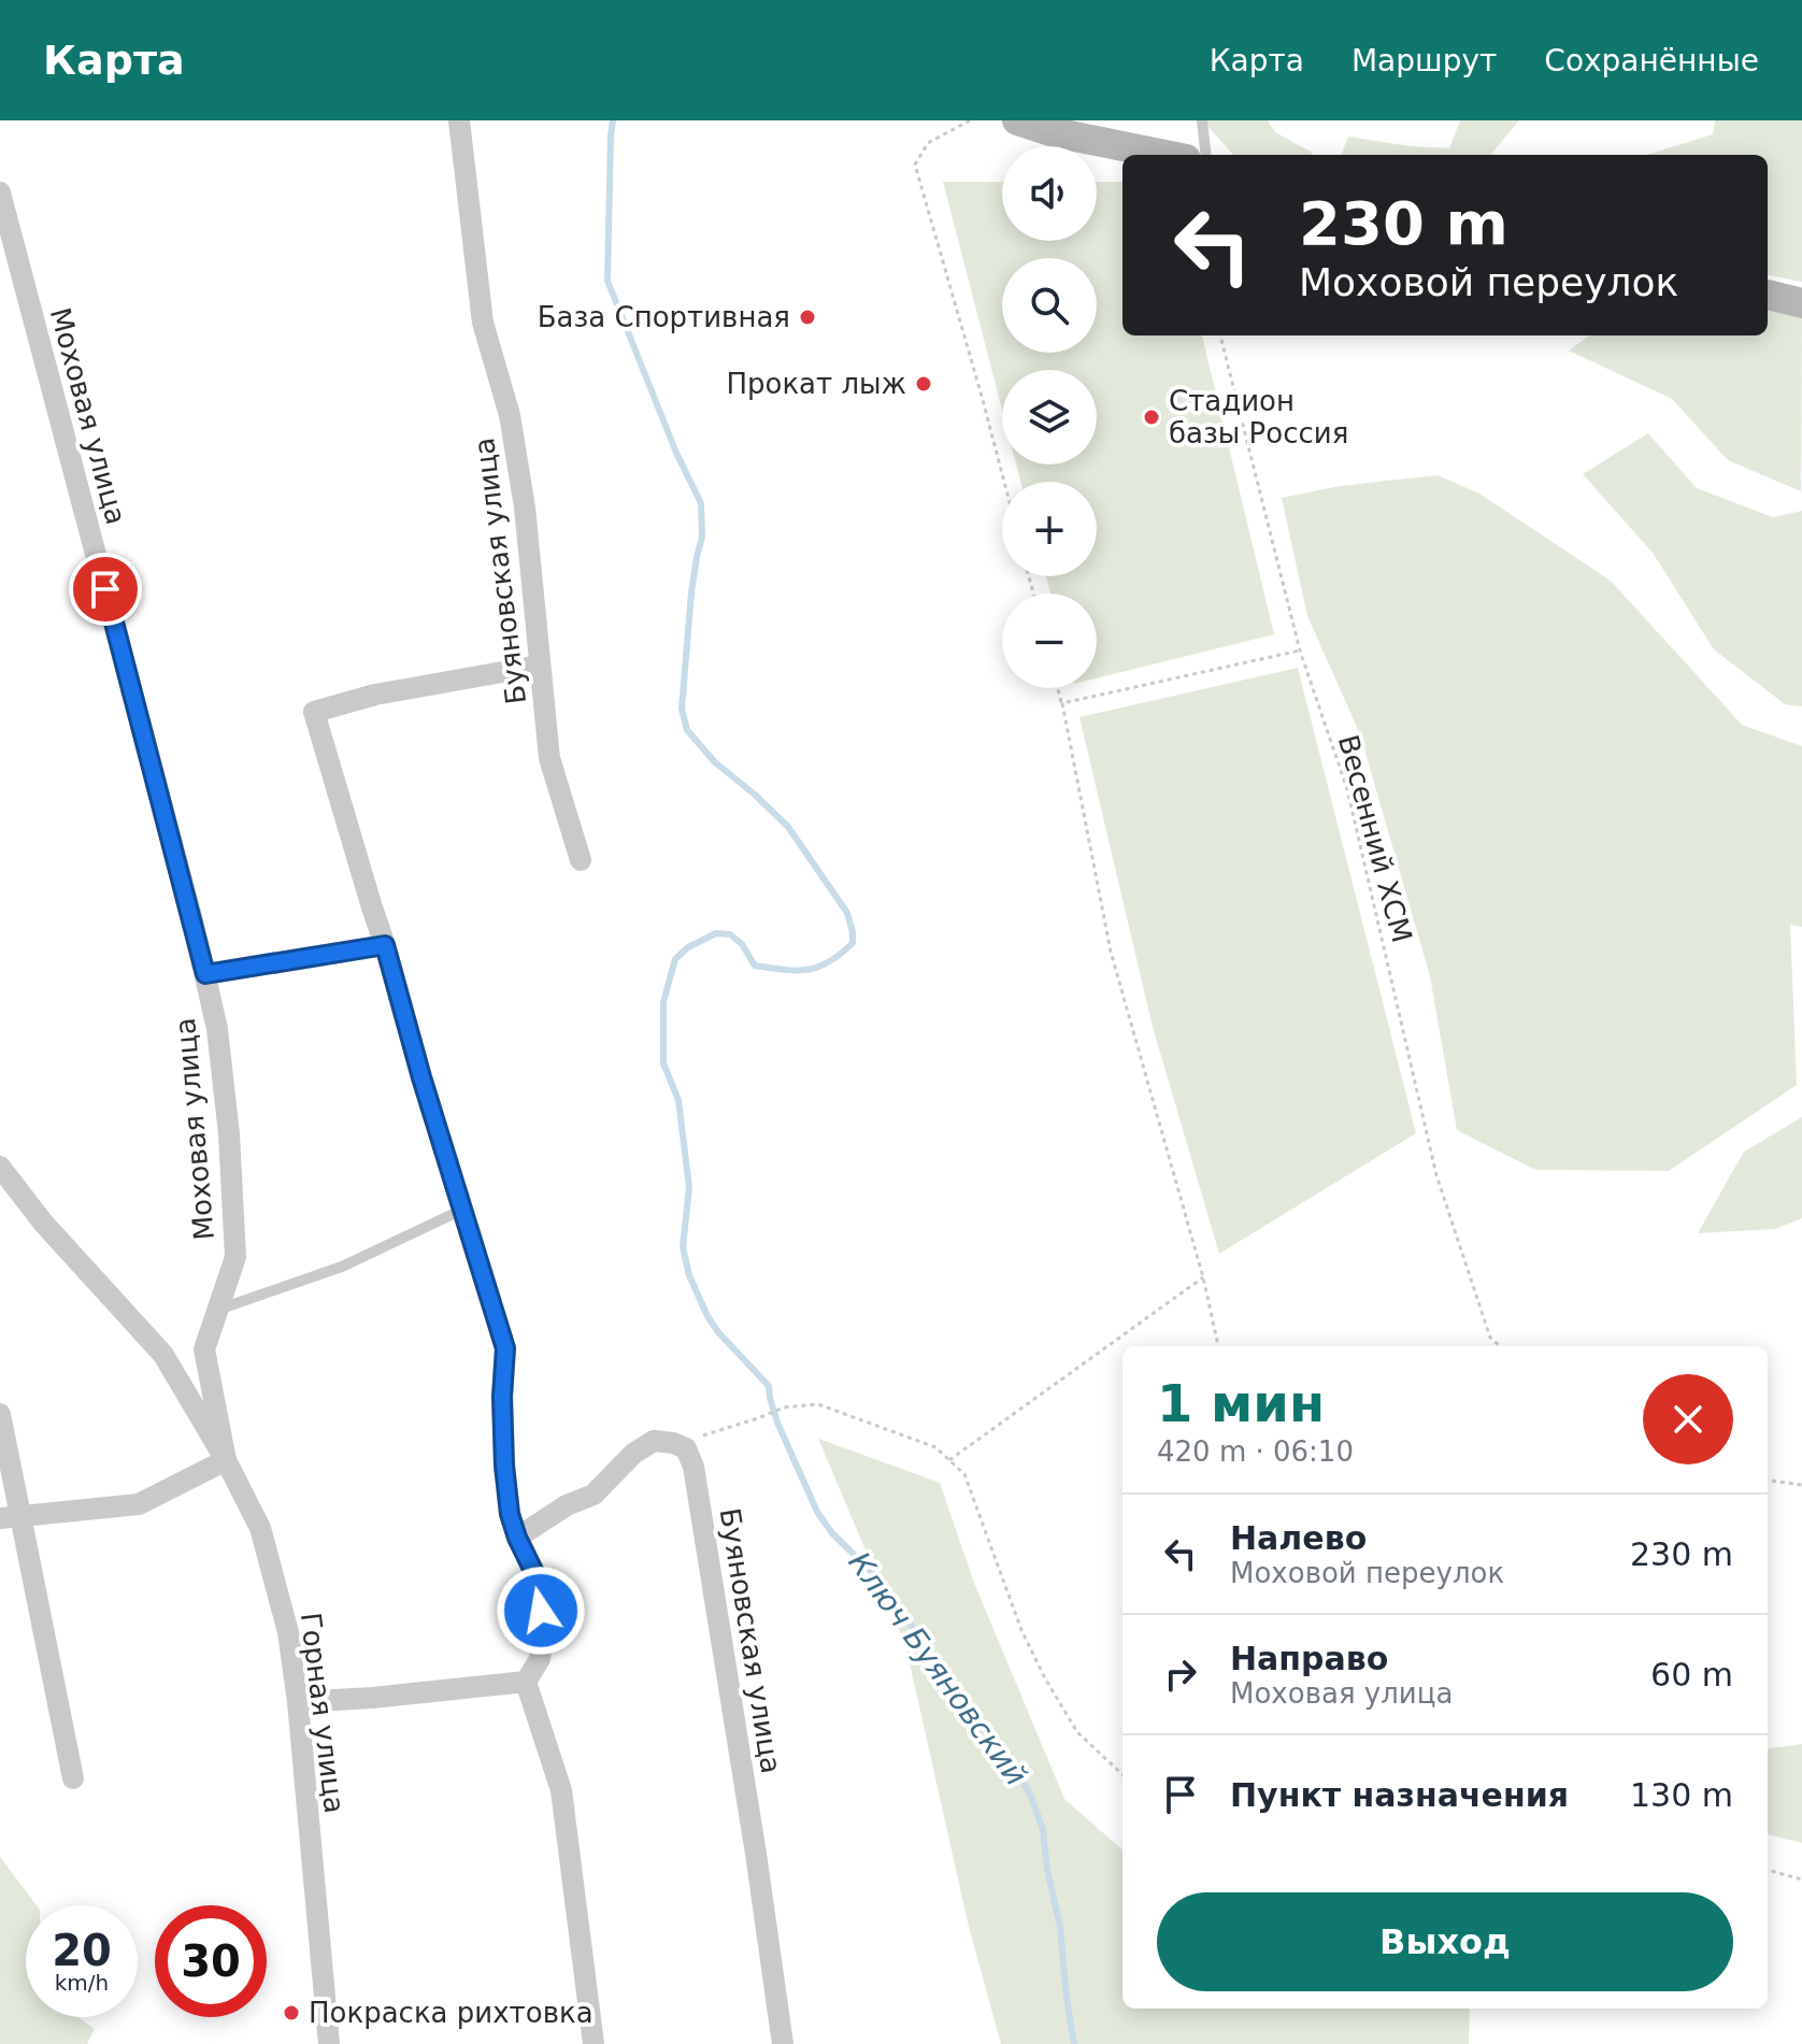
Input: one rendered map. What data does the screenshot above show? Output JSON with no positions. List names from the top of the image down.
{
  "streets": {
    "street": ["Моховая улица", "Буяновская улица", "Горная улица"],
    "path": ["Весенний ХСМ"]
  },
  "crossings": [
    ["Моховая улица", "Горная улица"]
  ],
  "water": ["Ключ Буяновский"],
  "places": [
    "База Спортивная",
    "Прокат лыж",
    "Стадион базы Россия",
    "Покраска рихтовка"
  ],
  "page": {
    "header": "Карта",
    "nav": ["Карта", "Маршрут", "Сохранённые"],
    "map_buttons": ["+", "−"],
    "turn": ["230 m", "Моховой переулок"],
    "heading": ["1 мин", "420 m · 06:10"],
    "list": [
      {
        "name": "Налево",
        "note": "Моховой переулок",
        "value": "230 m"
      },
      {
        "name": "Направо",
        "note": "Моховая улица",
        "value": "60 m"
      },
      {
        "name": "Пункт назначения",
        "value": "130 m"
      }
    ],
    "buttons": "Выход",
    "speed": "20 km/h",
    "limit": "30"
  }
}
